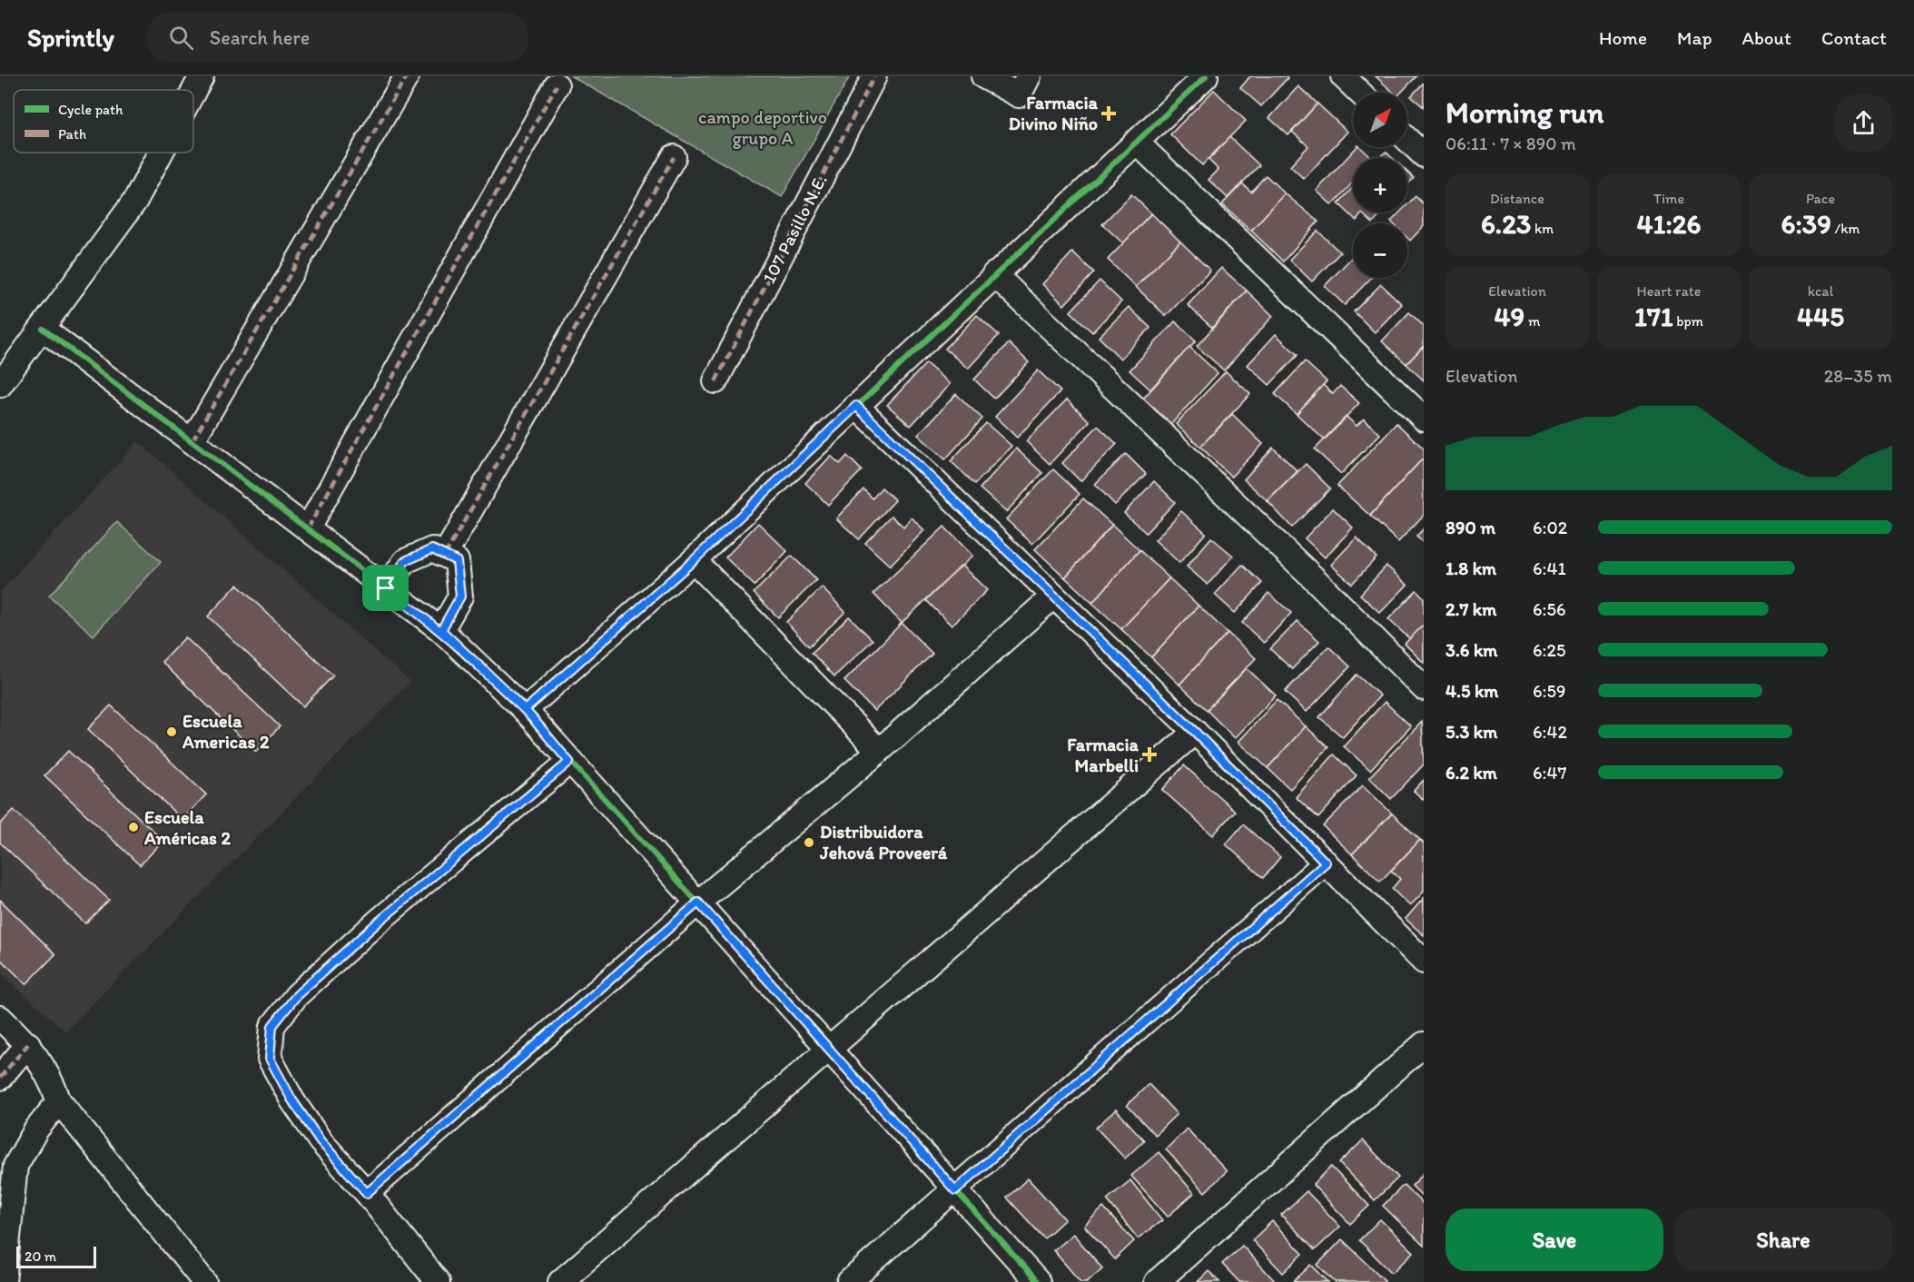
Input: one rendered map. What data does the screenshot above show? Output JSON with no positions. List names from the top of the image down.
{
  "streets": {
    "street": ["107 Pasillo N.E."]
  },
  "parks": ["campo deportivo grupo A"],
  "places": {
    "health": ["Farmacia Divino Niño", "Farmacia Marbelli"],
    "other": ["Escuela Americas 2", "Escuela Américas 2", "Distribuidora Jehová Proveerá"]
  },
  "legend": ["Cycle path", "Path"],
  "scale_bar": "20 m",
  "north": "top right",
  "page": {
    "header": "Sprintly",
    "search": "Search here",
    "nav": [
      "Home",
      "Map",
      "About",
      "Contact"
    ],
    "heading": ["Morning run", "06:11 · 7 × 890 m"],
    "map_buttons": ["+", "−"],
    "stats": [
      ["Distance", "6.23 km"],
      ["Time", "41:26"],
      ["Pace", "6:39 /km"],
      ["Elevation", "49 m"],
      ["Heart rate", "171 bpm"],
      ["kcal", "445"]
    ],
    "chart": ["Elevation", "28–35 m"],
    "list": [
      {
        "name": "890 m",
        "note": "6:02"
      },
      {
        "name": "1.8 km",
        "note": "6:41"
      },
      {
        "name": "2.7 km",
        "note": "6:56"
      },
      {
        "name": "3.6 km",
        "note": "6:25"
      },
      {
        "name": "4.5 km",
        "note": "6:59"
      },
      {
        "name": "5.3 km",
        "note": "6:42"
      },
      {
        "name": "6.2 km",
        "note": "6:47"
      }
    ],
    "buttons": ["Save", "Share"],
    "scale": "20 m"
  }
}
